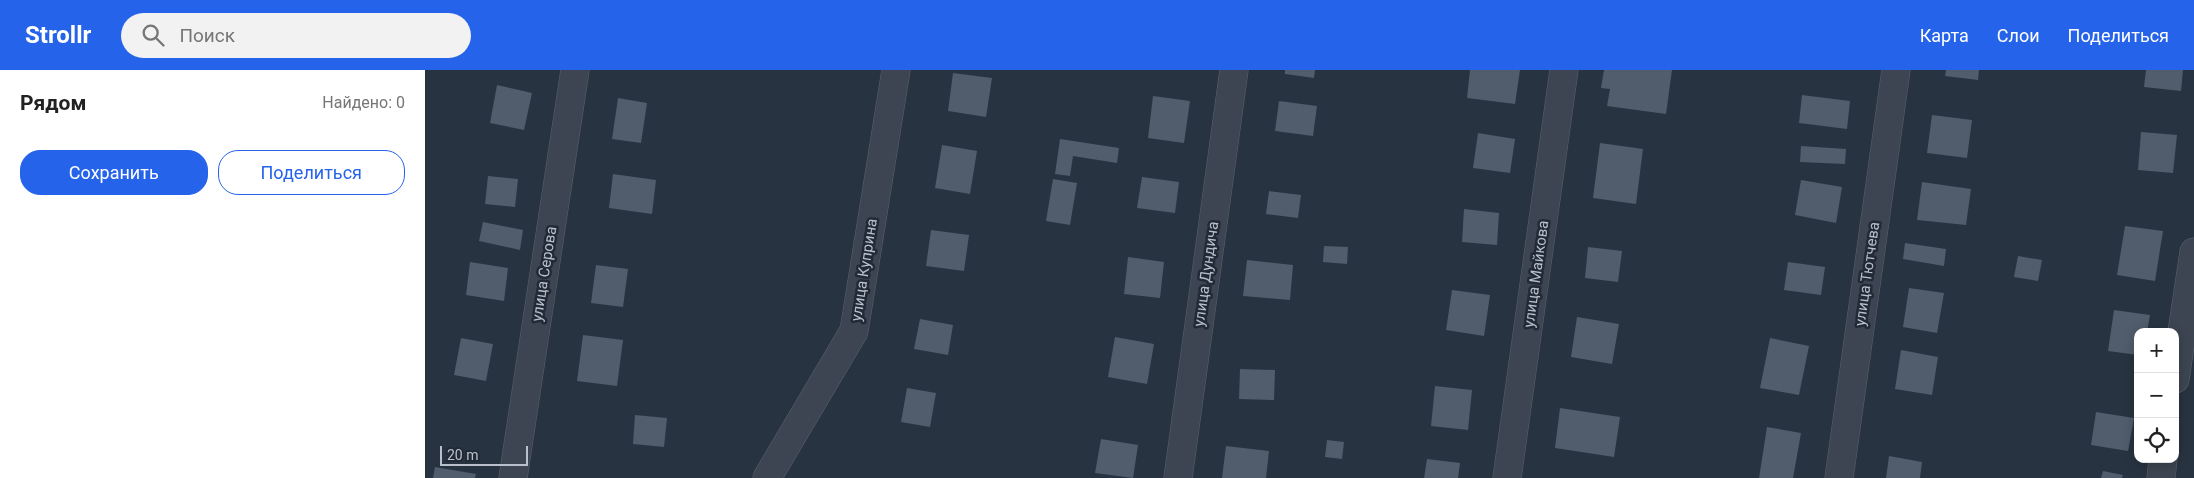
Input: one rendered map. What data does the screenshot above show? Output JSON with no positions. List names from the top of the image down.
{
  "streets": {
    "street": [
      "улица Куприна",
      "улица Серова",
      "улица Дундича",
      "улица Майкова",
      "улица Тютчева"
    ]
  },
  "scale_bar": "20 m",
  "page": {
    "header": "Strollr",
    "search": "Поиск",
    "nav": ["Карта", "Слои", "Поделиться"],
    "heading": ["Рядом", "Найдено: 0"],
    "buttons": ["Сохранить", "Поделиться"],
    "map_buttons": ["+", "−"],
    "scale": "20 m"
  }
}
